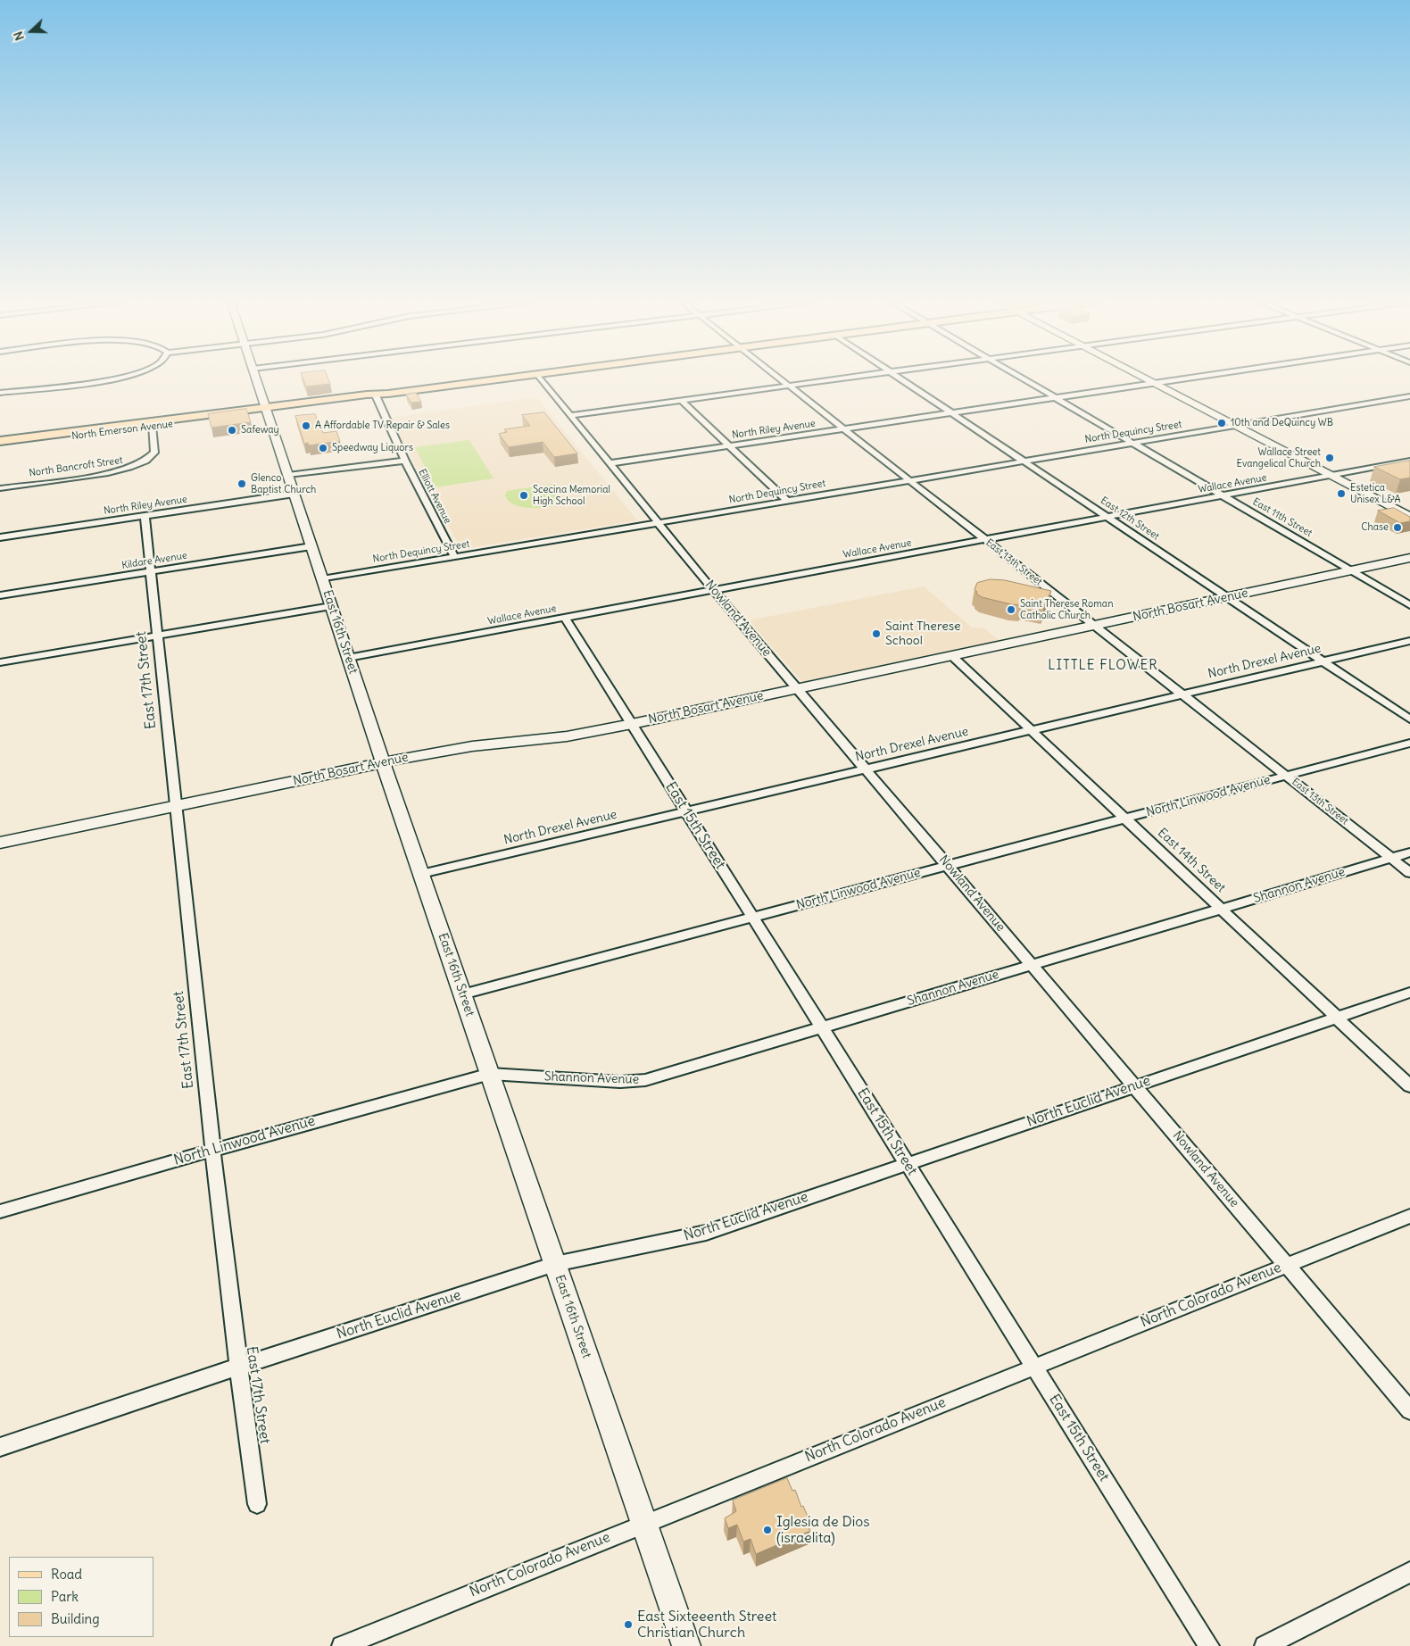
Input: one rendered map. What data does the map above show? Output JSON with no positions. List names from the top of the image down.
{
  "streets": {
    "main road": ["North Emerson Avenue", "North Bosart Avenue", "East 16th Street"],
    "street": [
      "North Riley Avenue",
      "North Dequincy Street",
      "North Bancroft Street",
      "Wallace Avenue",
      "Elliott Avenue",
      "East 11th Street",
      "East 12th Street",
      "Kildare Avenue",
      "East 13th Street",
      "Nowland Avenue",
      "North Drexel Avenue",
      "East 17th Street",
      "North Linwood Avenue",
      "East 15th Street",
      "East 14th Street",
      "Shannon Avenue",
      "North Euclid Avenue",
      "North Colorado Avenue"
    ]
  },
  "crossings": [
    ["North Riley Avenue", "East 11th Street"],
    ["North Riley Avenue", "East 12th Street"],
    ["North Riley Avenue", "East 13th Street"],
    ["North Riley Avenue", "Nowland Avenue"],
    ["North Riley Avenue", "East 16th Street"],
    ["North Riley Avenue", "East 17th Street"],
    ["North Emerson Avenue", "North Bancroft Street"],
    ["North Emerson Avenue", "Elliott Avenue"],
    ["North Emerson Avenue", "East 16th Street"],
    ["North Dequincy Street", "Elliott Avenue"],
    ["North Dequincy Street", "East 11th Street"],
    ["North Dequincy Street", "East 12th Street"],
    ["North Dequincy Street", "East 13th Street"],
    ["North Dequincy Street", "Nowland Avenue"],
    ["North Dequincy Street", "East 16th Street"],
    ["Wallace Avenue", "East 11th Street"],
    ["Wallace Avenue", "East 12th Street"],
    ["Wallace Avenue", "East 13th Street"],
    ["Wallace Avenue", "Nowland Avenue"],
    ["Wallace Avenue", "East 16th Street"],
    ["Wallace Avenue", "East 15th Street"],
    ["East 11th Street", "North Bosart Avenue"],
    ["East 12th Street", "North Bosart Avenue"],
    ["East 12th Street", "North Drexel Avenue"],
    ["Kildare Avenue", "East 16th Street"],
    ["Kildare Avenue", "East 17th Street"],
    ["East 13th Street", "North Bosart Avenue"],
    ["East 13th Street", "North Drexel Avenue"],
    ["East 13th Street", "North Linwood Avenue"],
    ["East 13th Street", "Shannon Avenue"],
    ["North Bosart Avenue", "Nowland Avenue"],
    ["North Bosart Avenue", "East 16th Street"],
    ["North Bosart Avenue", "East 17th Street"],
    ["North Bosart Avenue", "East 15th Street"],
    ["North Bosart Avenue", "East 14th Street"],
    ["Nowland Avenue", "North Drexel Avenue"],
    ["Nowland Avenue", "North Linwood Avenue"],
    ["Nowland Avenue", "Shannon Avenue"],
    ["Nowland Avenue", "North Euclid Avenue"],
    ["Nowland Avenue", "North Colorado Avenue"],
    ["East 16th Street", "North Drexel Avenue"],
    ["East 16th Street", "North Linwood Avenue"],
    ["East 16th Street", "Shannon Avenue"],
    ["East 16th Street", "North Euclid Avenue"],
    ["East 16th Street", "North Colorado Avenue"],
    ["North Drexel Avenue", "East 15th Street"],
    ["North Drexel Avenue", "East 14th Street"],
    ["East 17th Street", "North Linwood Avenue"],
    ["East 17th Street", "North Euclid Avenue"],
    ["North Linwood Avenue", "East 15th Street"],
    ["North Linwood Avenue", "East 14th Street"],
    ["North Linwood Avenue", "Shannon Avenue"],
    ["East 15th Street", "Shannon Avenue"],
    ["East 15th Street", "North Euclid Avenue"],
    ["East 15th Street", "North Colorado Avenue"],
    ["East 14th Street", "Shannon Avenue"],
    ["East 14th Street", "North Euclid Avenue"]
  ],
  "districts": ["LITTLE FLOWER"],
  "places": [
    "10th and DeQuincy WB",
    "A Affordable TV Repair & Sales",
    "Safeway",
    "Speedway Liquors",
    "Wallace Street Evangelical Church",
    "Glenco Baptist Church",
    "Estetica Unisex L&A",
    "Scecina Memorial High School",
    "Chase",
    "Saint Therese Roman Catholic Church",
    "Saint Therese School",
    "Iglesia de Dios (israelita)",
    "East Sixteeenth Street Christian Church"
  ],
  "legend": ["Road", "Park", "Building"],
  "north": "left"
}
